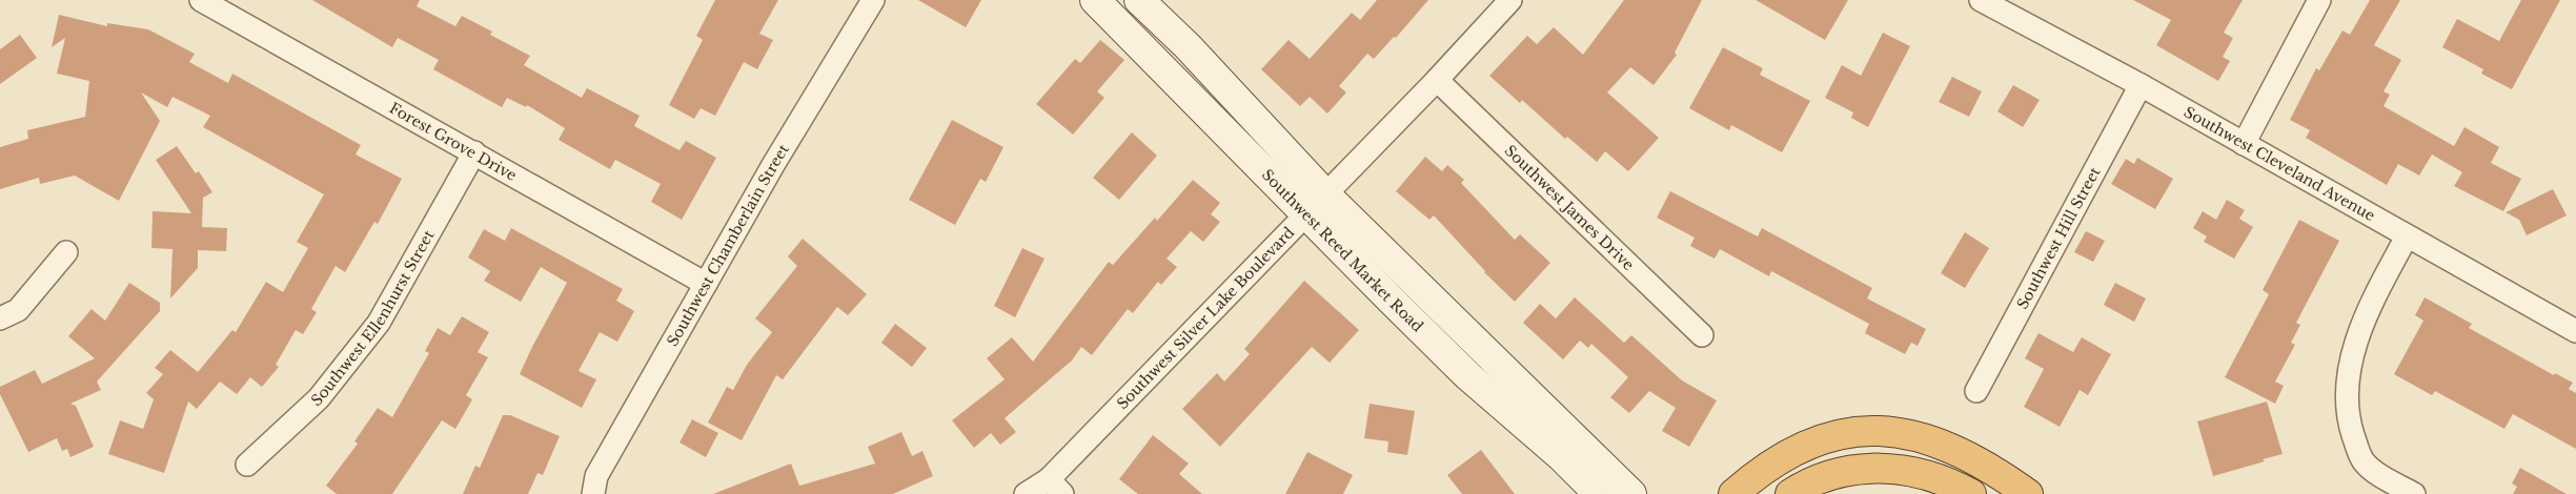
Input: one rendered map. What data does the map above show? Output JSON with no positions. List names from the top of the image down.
{
  "streets": {
    "main road": ["Southwest Reed Market Road"],
    "street": [
      "Forest Grove Drive",
      "Southwest Cleveland Avenue",
      "Southwest James Drive",
      "Southwest Hill Street",
      "Southwest Chamberlain Street",
      "Southwest Ellenhurst Street",
      "Southwest Silver Lake Boulevard"
    ]
  },
  "crossings": [
    ["Forest Grove Drive", "Southwest Chamberlain Street"],
    ["Forest Grove Drive", "Southwest Ellenhurst Street"],
    ["Southwest Cleveland Avenue", "Southwest Hill Street"],
    ["Southwest James Drive", "Southwest Silver Lake Boulevard"],
    ["Southwest Reed Market Road", "Southwest Silver Lake Boulevard"]
  ]
}
